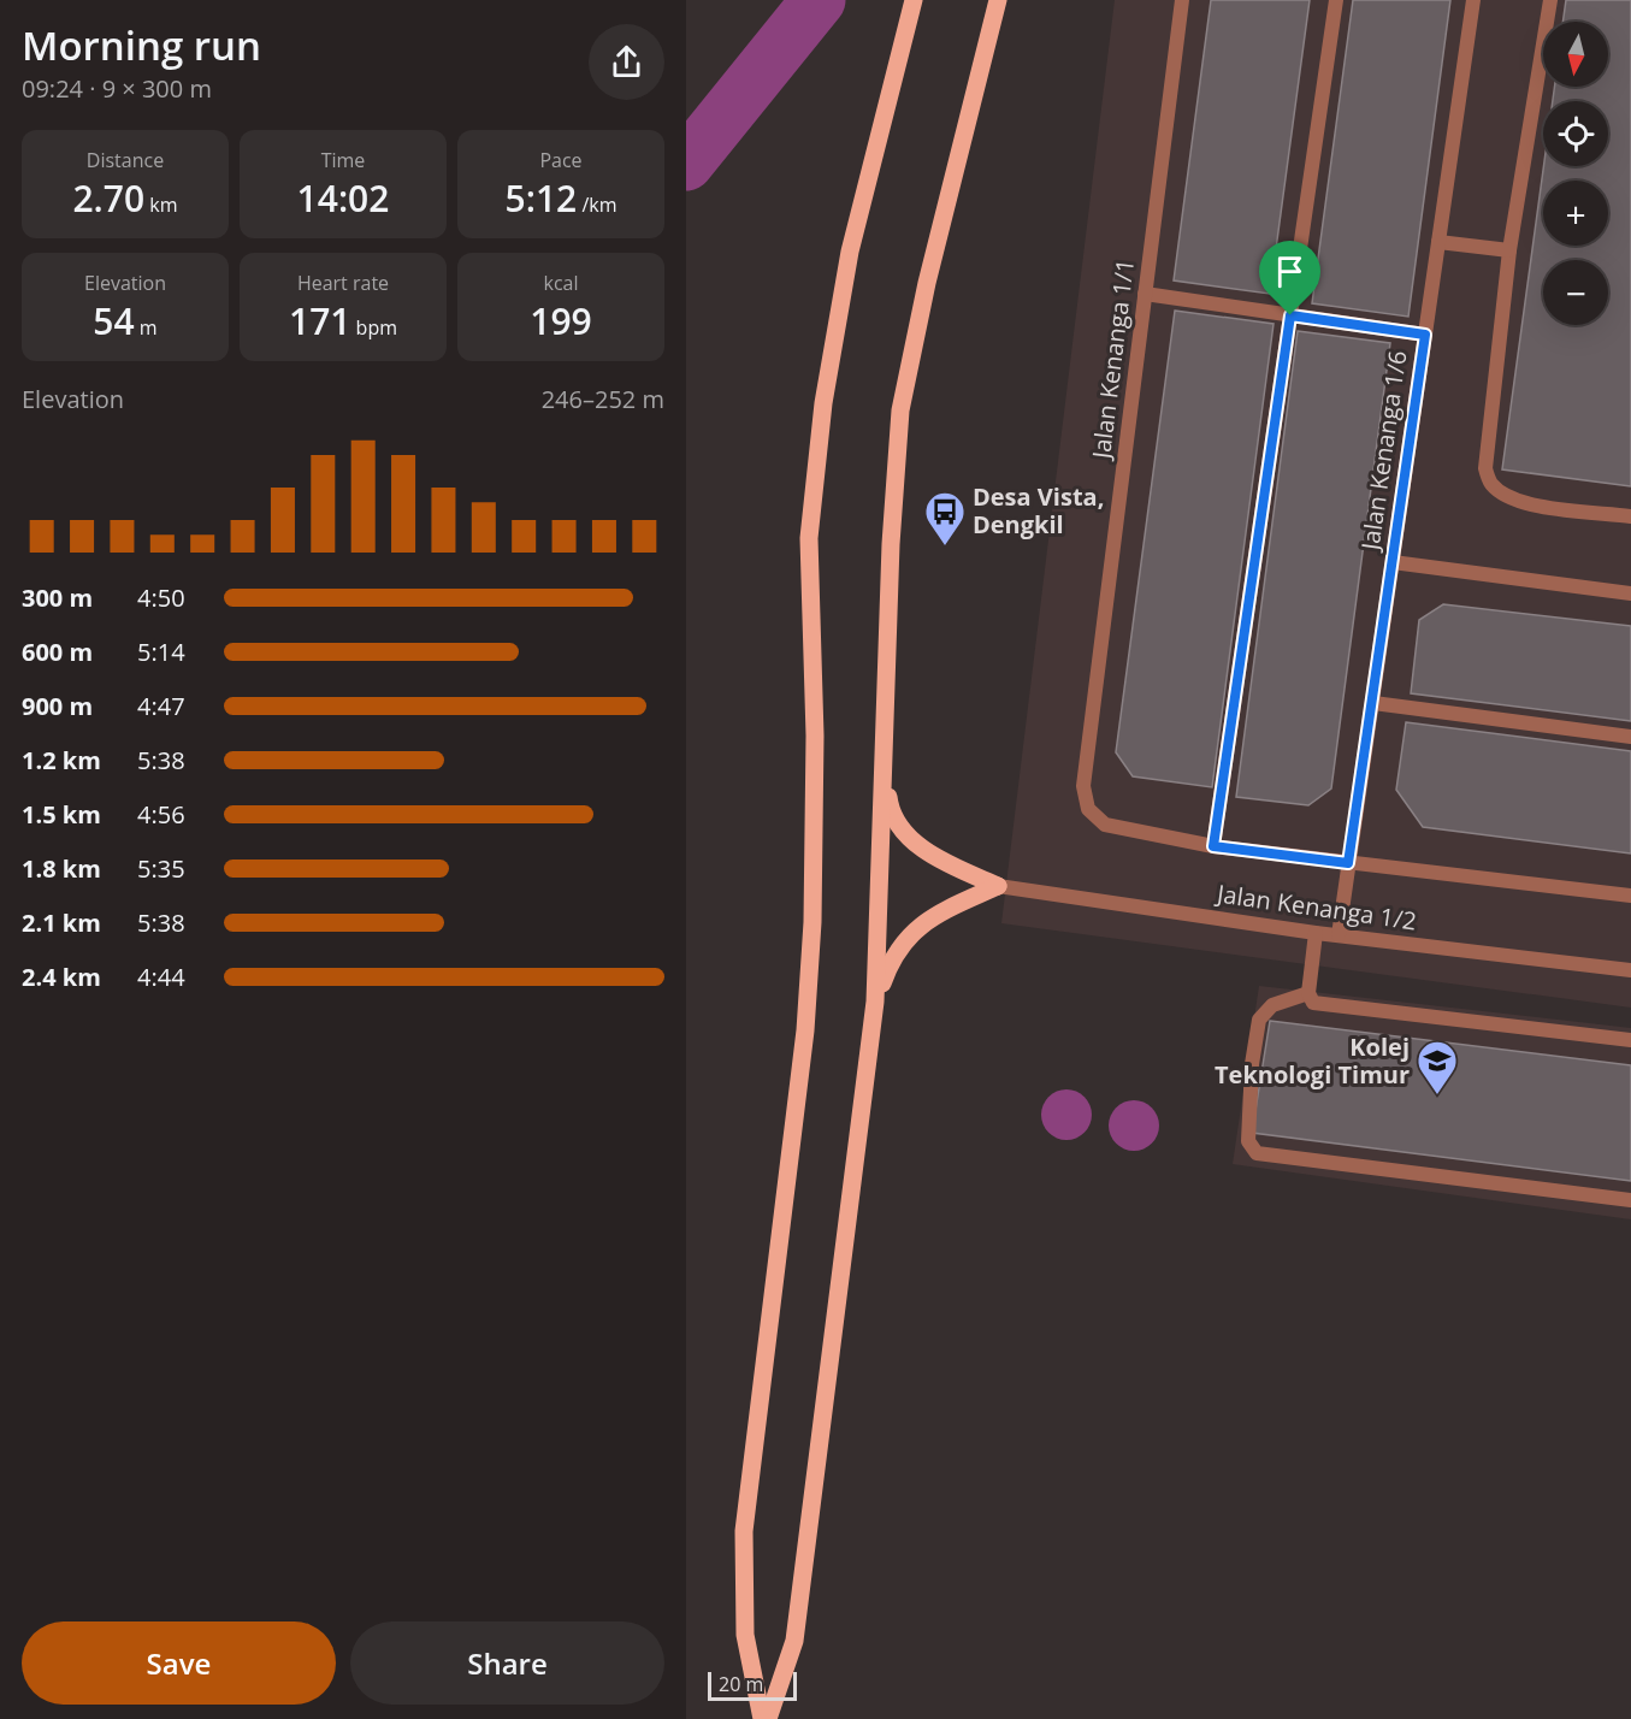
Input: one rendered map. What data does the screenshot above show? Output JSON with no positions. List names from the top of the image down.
{
  "streets": {
    "street": ["Jalan Kenanga 1/1", "Jalan Kenanga 1/6", "Jalan Kenanga 1/2"]
  },
  "crossings": [
    ["Jalan Kenanga 1/6", "Jalan Kenanga 1/2"]
  ],
  "places": {
    "bus stop": ["Desa Vista, Dengkil"],
    "school or university": ["Kolej Teknologi Timur"]
  },
  "scale_bar": "20 m",
  "north": "bottom",
  "page": {
    "heading": ["Morning run", "09:24 · 9 × 300 m"],
    "map_buttons": ["+", "−"],
    "stats": [
      ["Distance", "2.70 km"],
      ["Time", "14:02"],
      ["Pace", "5:12 /km"],
      ["Elevation", "54 m"],
      ["Heart rate", "171 bpm"],
      ["kcal", "199"]
    ],
    "chart": ["Elevation", "246–252 m"],
    "list": [
      {
        "name": "300 m",
        "note": "4:50"
      },
      {
        "name": "600 m",
        "note": "5:14"
      },
      {
        "name": "900 m",
        "note": "4:47"
      },
      {
        "name": "1.2 km",
        "note": "5:38"
      },
      {
        "name": "1.5 km",
        "note": "4:56"
      },
      {
        "name": "1.8 km",
        "note": "5:35"
      },
      {
        "name": "2.1 km",
        "note": "5:38"
      },
      {
        "name": "2.4 km",
        "note": "4:44"
      }
    ],
    "buttons": ["Save", "Share"],
    "scale": "20 m"
  }
}
